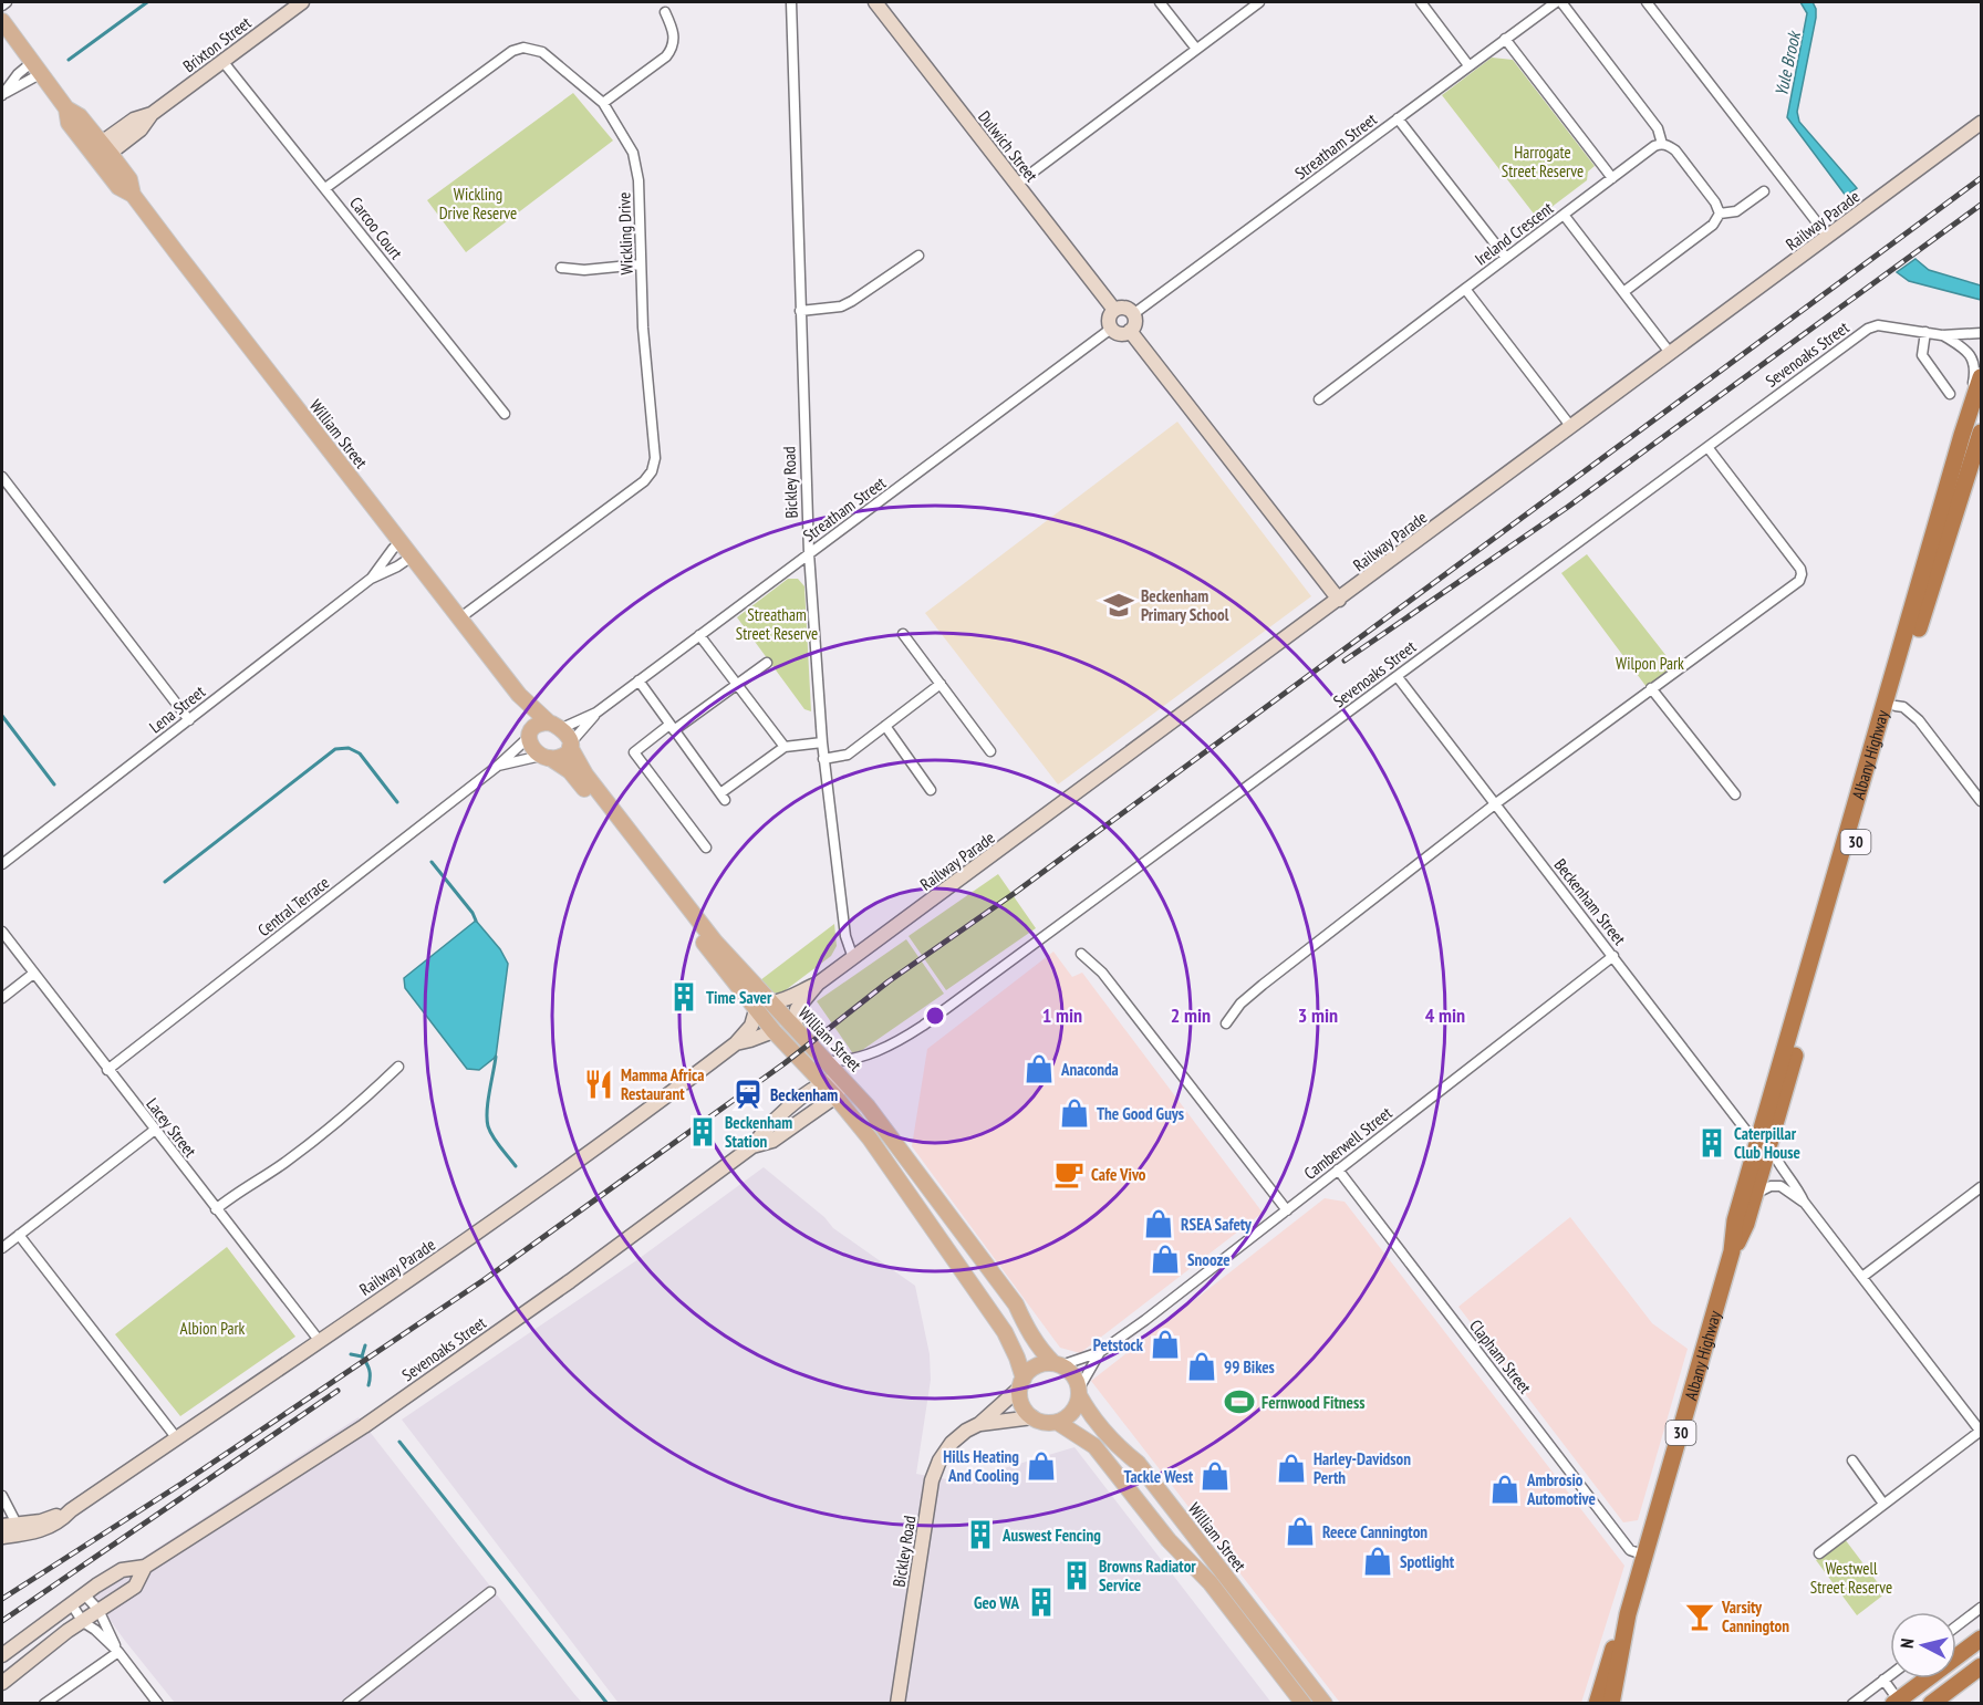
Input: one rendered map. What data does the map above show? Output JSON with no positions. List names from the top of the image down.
{
  "streets": {
    "highway": ["Albany Highway", "30"],
    "main road": ["William Street"],
    "street": [
      "Brixton Street",
      "Dulwich Street",
      "Streatham Street",
      "Railway Parade",
      "Carcoo Court",
      "Wickling Drive",
      "Ireland Crescent",
      "Sevenoaks Street",
      "Bickley Road",
      "Lena Street",
      "Beckenham Street",
      "Central Terrace",
      "Lacey Street",
      "Camberwell Street",
      "Clapham Street"
    ]
  },
  "crossings": [
    ["Brixton Street", "Carcoo Court"],
    ["Brixton Street", "William Street"],
    ["Dulwich Street", "Streatham Street"],
    ["Streatham Street", "William Street"],
    ["Streatham Street", "Bickley Road"],
    ["Streatham Street", "Central Terrace"],
    ["Railway Parade", "William Street"],
    ["Railway Parade", "Bickley Road"],
    ["Railway Parade", "Lacey Street"],
    ["Carcoo Court", "Wickling Drive"],
    ["Wickling Drive", "William Street"],
    ["Sevenoaks Street", "William Street"],
    ["Sevenoaks Street", "Albany Highway"],
    ["Sevenoaks Street", "Beckenham Street"],
    ["William Street", "Bickley Road"],
    ["William Street", "Lena Street"],
    ["William Street", "Central Terrace"],
    ["William Street", "Camberwell Street"],
    ["Bickley Road", "Camberwell Street"],
    ["Albany Highway", "Beckenham Street"],
    ["Albany Highway", "Clapham Street"],
    ["Beckenham Street", "Camberwell Street"],
    ["Central Terrace", "Lacey Street"],
    ["Camberwell Street", "Clapham Street"]
  ],
  "water": ["Yule Brook"],
  "parks": [
    "Harrogate Street Reserve",
    "Wickling Drive Reserve",
    "Streatham Street Reserve",
    "Wilpon Park",
    "Albion Park",
    "Westwell Street Reserve"
  ],
  "places": {
    "school or university": ["Beckenham Primary School"],
    "building": [
      "Time Saver",
      "Beckenham Station",
      "Caterpillar Club House",
      "Auswest Fencing",
      "Browns Radiator Service",
      "Geo WA"
    ],
    "shop": [
      "Anaconda",
      "The Good Guys",
      "RSEA Safety",
      "Snooze",
      "Petstock",
      "99 Bikes",
      "Hills Heating And Cooling",
      "Harley-Davidson Perth",
      "Tackle West",
      "Ambrosio Automotive",
      "Reece Cannington",
      "Spotlight"
    ],
    "restaurant": ["Mamma Africa Restaurant"],
    "station": ["Beckenham"],
    "cafe": ["Cafe Vivo"],
    "sports": ["Fernwood Fitness"],
    "bar": ["Varsity Cannington"]
  },
  "north": "left",
  "rings": [
    "1 min",
    "2 min",
    "3 min",
    "4 min"
  ]
}
